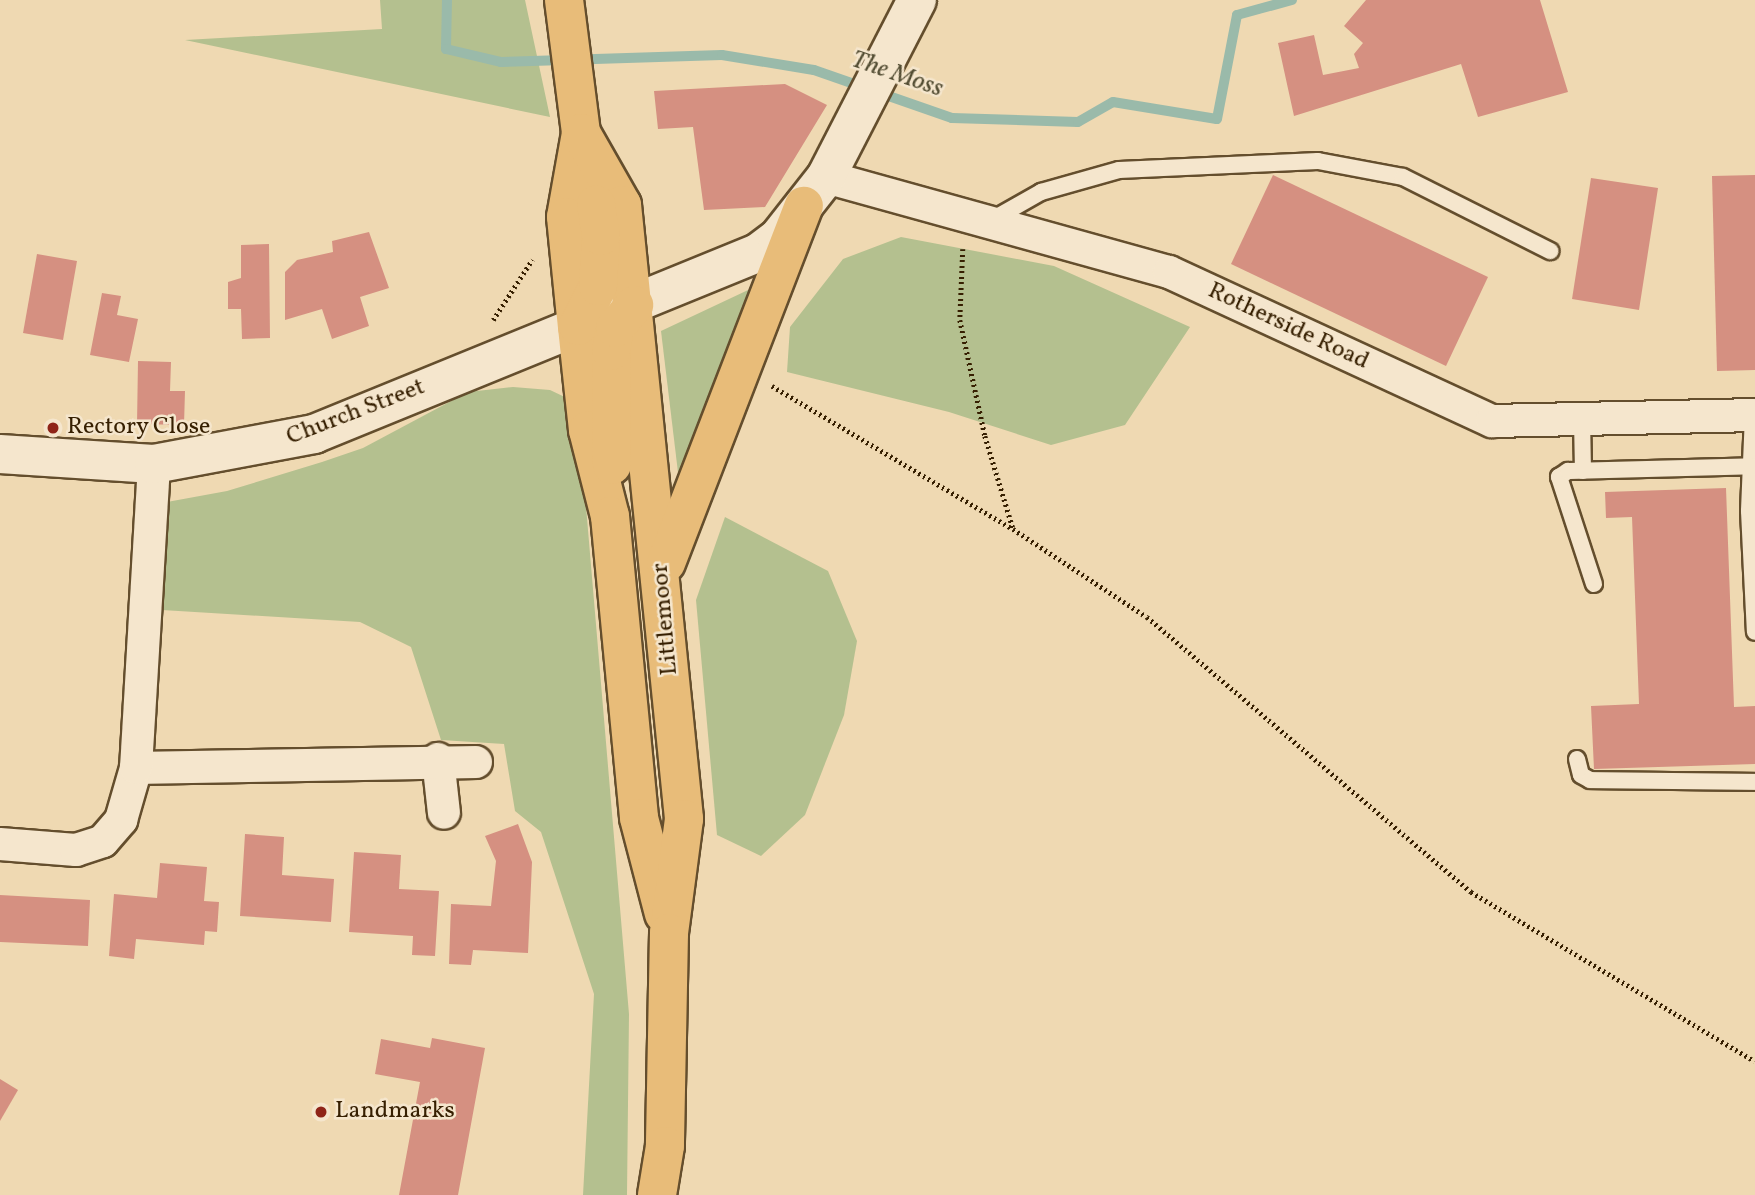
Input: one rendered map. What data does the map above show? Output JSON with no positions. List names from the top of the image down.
{
  "streets": {
    "main road": ["Church Street", "Littlemoor"],
    "street": ["Rotherside Road"]
  },
  "crossings": [
    ["Rotherside Road", "Church Street"],
    ["Church Street", "Littlemoor"]
  ],
  "water": ["The Moss"],
  "places": ["Rectory Close", "Landmarks"]
}
